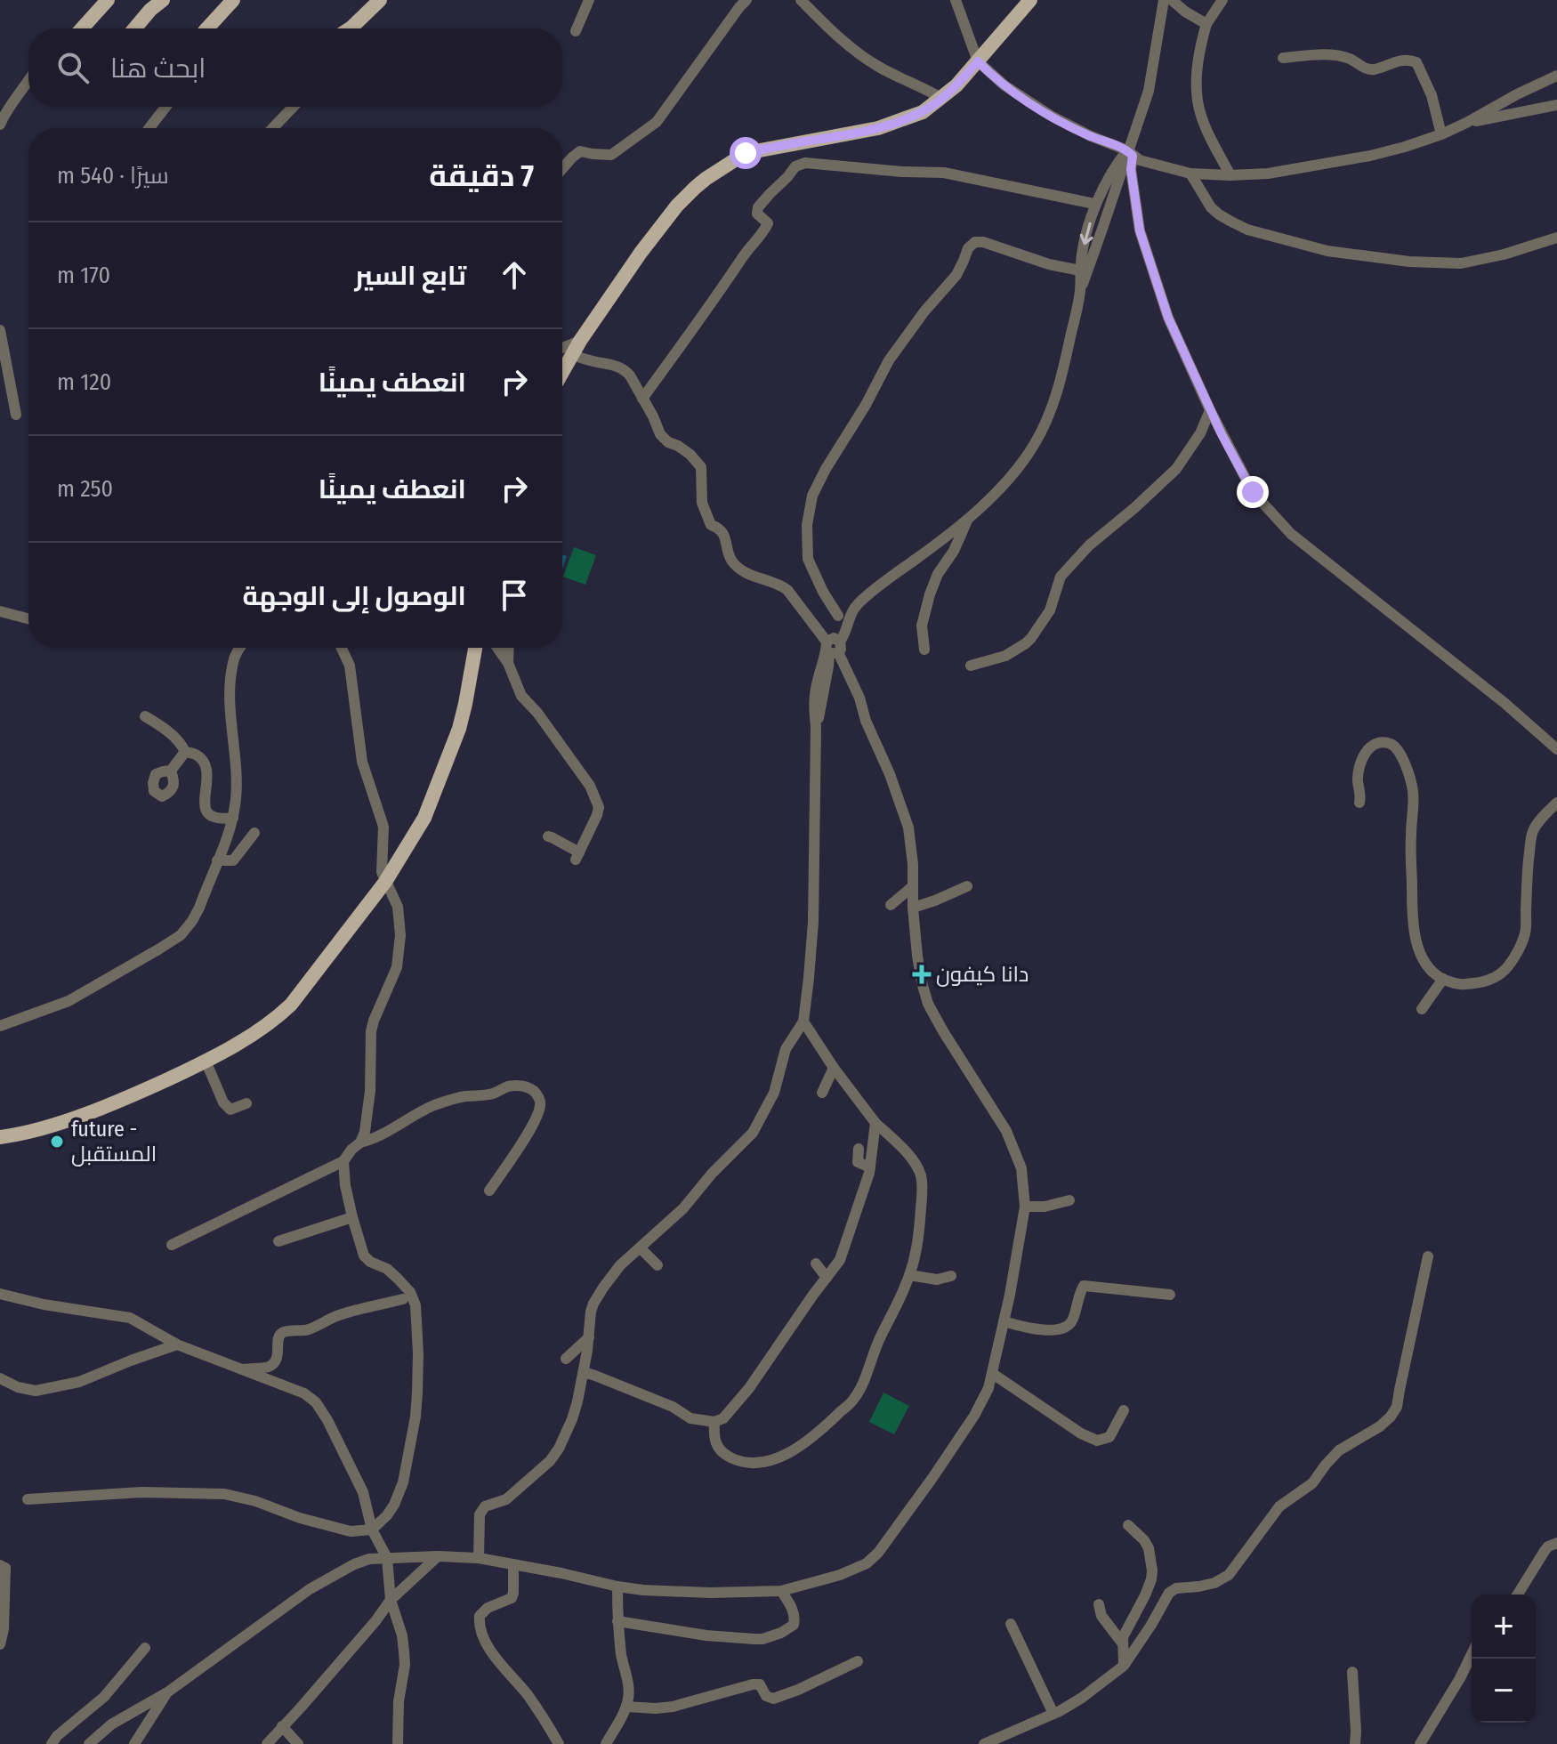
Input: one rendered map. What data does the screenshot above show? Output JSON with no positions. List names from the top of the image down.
{
  "places": {
    "health": ["دانا كيفون"],
    "other": ["future - المستقبل"]
  },
  "page": {
    "search": "ابحث هنا",
    "heading": ["7 دقيقة", "سيرًا · 540 m"],
    "list": [
      ["تابع السير", "170 m"],
      ["انعطف يمينًا", "120 m"],
      ["انعطف يمينًا", "250 m"],
      "الوصول إلى الوجهة"
    ],
    "map_buttons": ["+", "−"]
  }
}
